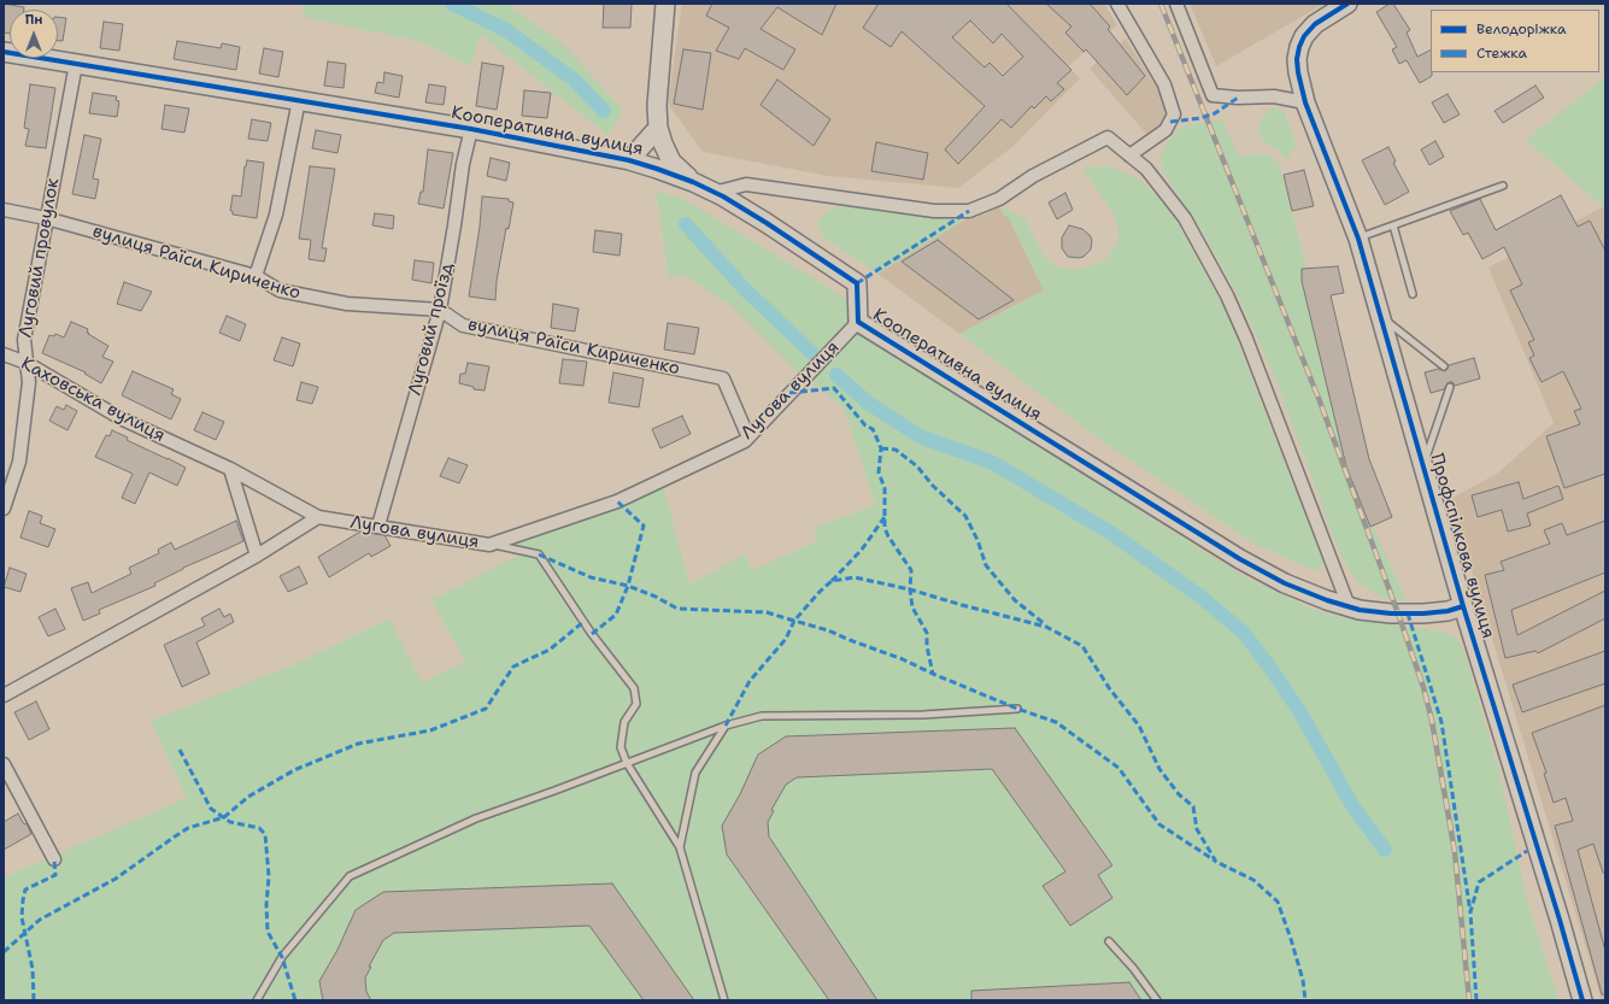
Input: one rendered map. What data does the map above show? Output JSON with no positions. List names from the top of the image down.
{
  "streets": {
    "street": [
      "Кооперативна вулиця",
      "Луговий провулок",
      "вулиця Раїси Кириченко",
      "Луговий проїзд",
      "Лугова вулиця",
      "Каховська вулиця",
      "Профспілкова вулиця"
    ]
  },
  "crossings": [
    ["Кооперативна вулиця", "Луговий провулок"],
    ["Кооперативна вулиця", "Луговий проїзд"],
    ["Кооперативна вулиця", "Лугова вулиця"],
    ["Кооперативна вулиця", "Профспілкова вулиця"],
    ["Луговий провулок", "вулиця Раїси Кириченко"],
    ["Луговий провулок", "Каховська вулиця"],
    ["вулиця Раїси Кириченко", "Луговий проїзд"],
    ["вулиця Раїси Кириченко", "Лугова вулиця"],
    ["Луговий проїзд", "Лугова вулиця"],
    ["Лугова вулиця", "Каховська вулиця"]
  ],
  "legend": ["Велодоріжка", "Стежка"],
  "north": "top"
}
